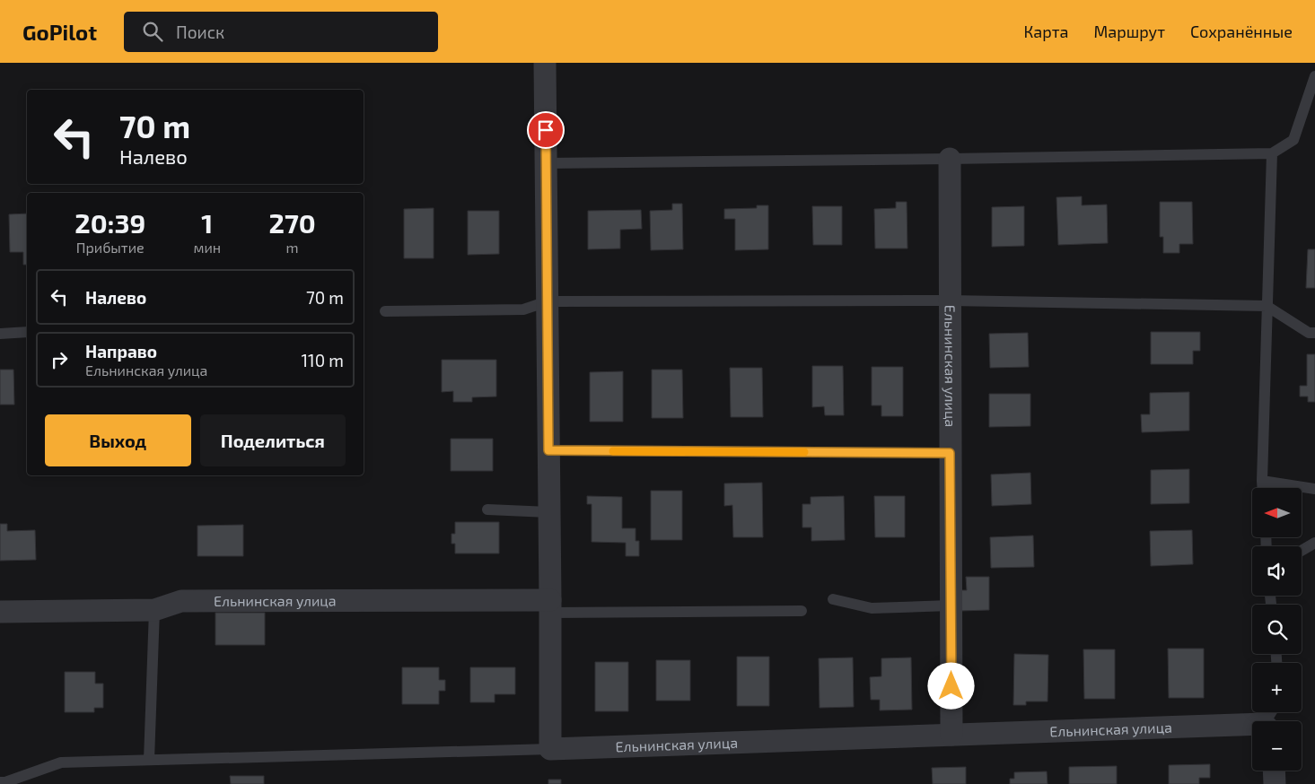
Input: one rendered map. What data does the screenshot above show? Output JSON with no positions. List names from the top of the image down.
{
  "streets": {
    "street": ["Ельнинская улица"]
  },
  "north": "left",
  "page": {
    "header": "GoPilot",
    "search": "Поиск",
    "nav": ["Карта", "Маршрут", "Сохранённые"],
    "turn": ["70 m", "Налево"],
    "eta": [
      "20:39",
      "Прибытие",
      "1",
      "мин",
      "270",
      "m"
    ],
    "list": [
      {
        "name": "Налево",
        "value": "70 m"
      },
      {
        "name": "Направо",
        "note": "Ельнинская улица",
        "value": "110 m"
      }
    ],
    "buttons": ["Выход", "Поделиться"],
    "map_buttons": ["+", "−"]
  }
}
